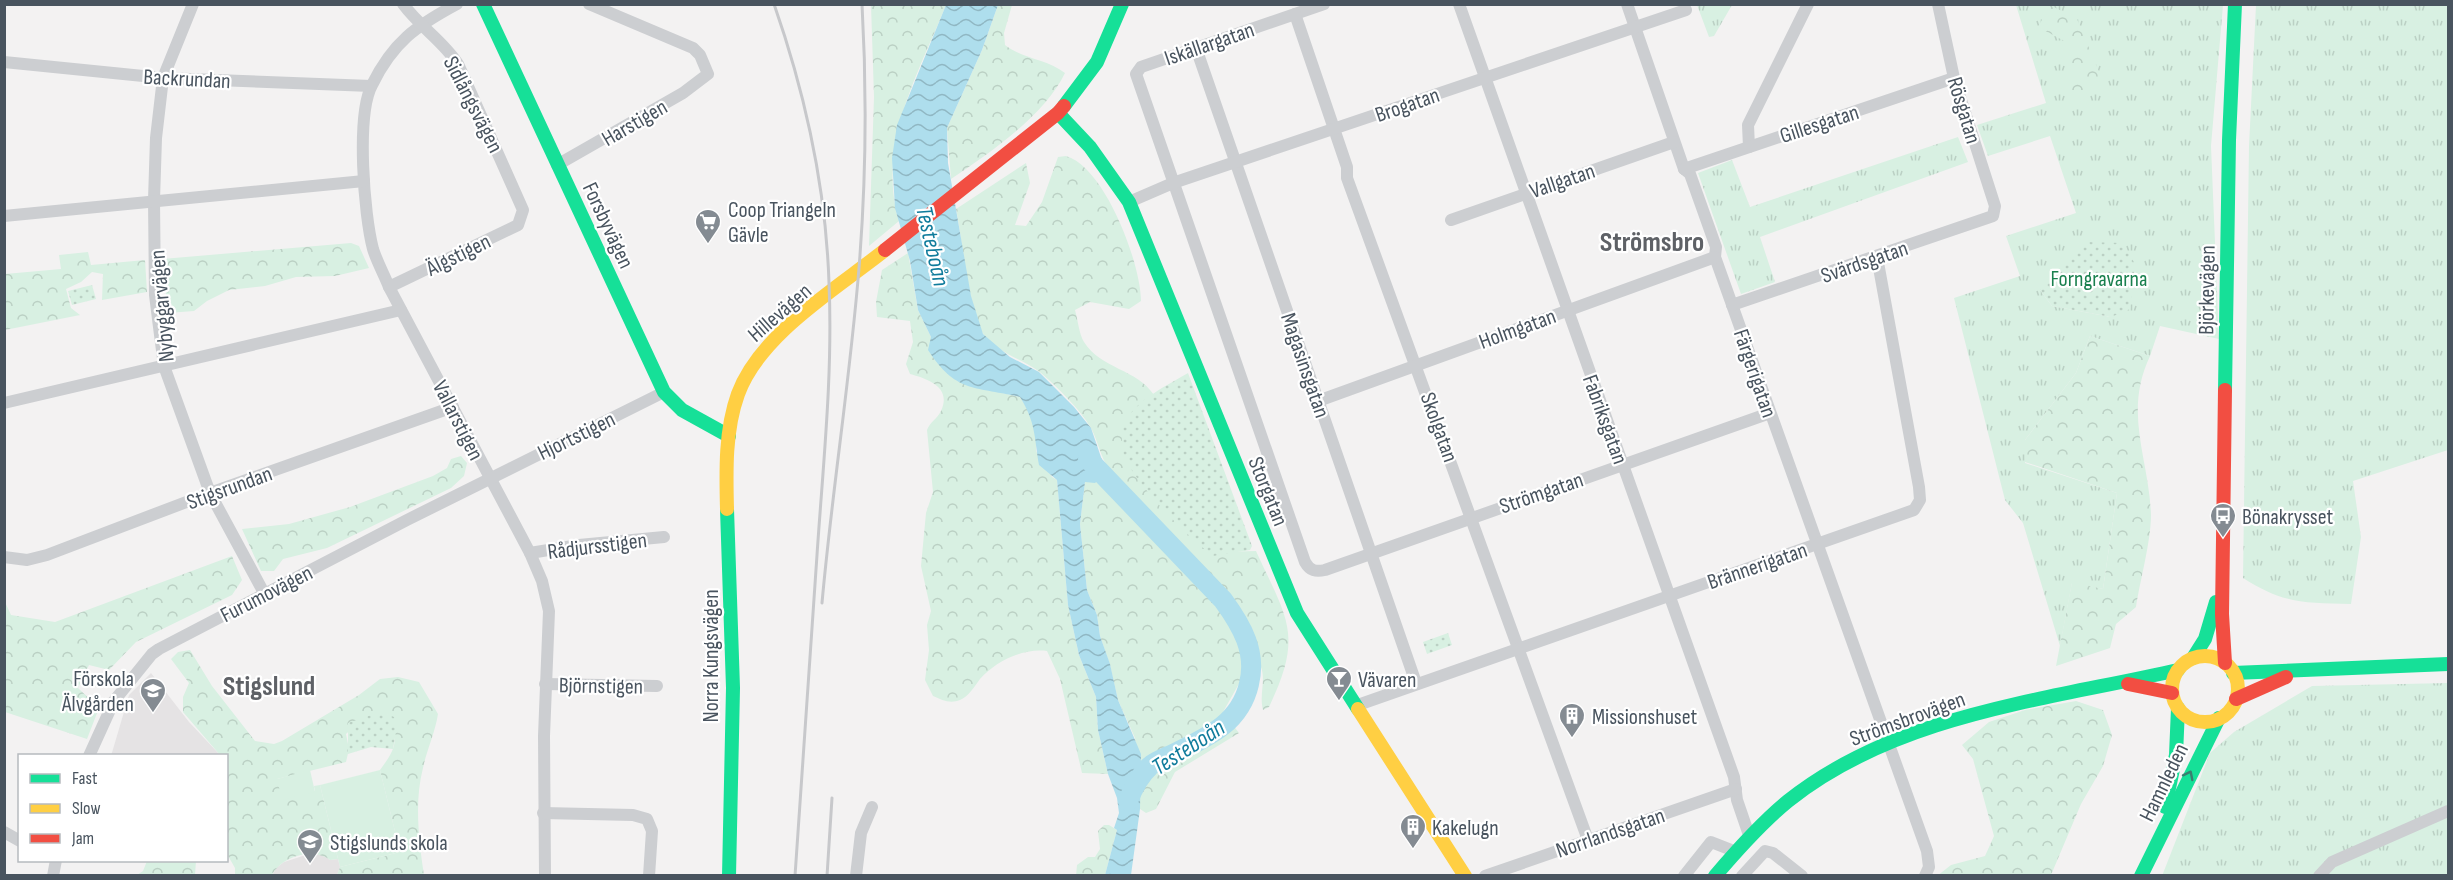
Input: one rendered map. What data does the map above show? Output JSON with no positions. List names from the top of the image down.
{
  "streets": {
    "street": [
      "Iskällargatan",
      "Backrundan",
      "Sidlångsvägen",
      "Brogatan",
      "Rösgatan",
      "Harstigen",
      "Gillesgatan",
      "Vallgatan",
      "Forsbyvägen",
      "Älgstigen",
      "Svärdsgatan",
      "Björkevägen",
      "Nybyggarvägen",
      "Hillevägen",
      "Holmgatan",
      "Magasinsgatan",
      "Färgerigatan",
      "Fabriksgatan",
      "Vallarstigen",
      "Skolgatan",
      "Hjortstigen",
      "Stigsrundan",
      "Storgatan",
      "Strömgatan",
      "Rådjursstigen",
      "Brännerigatan",
      "Furumovägen",
      "Norra Kungsvägen",
      "Björnstigen",
      "Strömsbrovägen",
      "Hamnleden",
      "Norrlandsgatan"
    ]
  },
  "crossings": [
    ["Iskällargatan", "Brogatan"],
    ["Iskällargatan", "Magasinsgatan"],
    ["Iskällargatan", "Skolgatan"],
    ["Iskällargatan", "Strömgatan"],
    ["Backrundan", "Nybyggarvägen"],
    ["Backrundan", "Vallarstigen"],
    ["Sidlångsvägen", "Älgstigen"],
    ["Sidlångsvägen", "Vallarstigen"],
    ["Brogatan", "Magasinsgatan"],
    ["Brogatan", "Färgerigatan"],
    ["Brogatan", "Fabriksgatan"],
    ["Brogatan", "Skolgatan"],
    ["Brogatan", "Storgatan"],
    ["Brogatan", "Strömgatan"],
    ["Rösgatan", "Gillesgatan"],
    ["Rösgatan", "Svärdsgatan"],
    ["Harstigen", "Forsbyvägen"],
    ["Gillesgatan", "Färgerigatan"],
    ["Vallgatan", "Färgerigatan"],
    ["Vallgatan", "Fabriksgatan"],
    ["Forsbyvägen", "Hillevägen"],
    ["Forsbyvägen", "Hjortstigen"],
    ["Forsbyvägen", "Norra Kungsvägen"],
    ["Älgstigen", "Vallarstigen"],
    ["Svärdsgatan", "Färgerigatan"],
    ["Svärdsgatan", "Brännerigatan"],
    ["Björkevägen", "Strömsbrovägen"],
    ["Björkevägen", "Hamnleden"],
    ["Nybyggarvägen", "Stigsrundan"],
    ["Nybyggarvägen", "Furumovägen"],
    ["Hillevägen", "Storgatan"],
    ["Hillevägen", "Norra Kungsvägen"],
    ["Holmgatan", "Magasinsgatan"],
    ["Holmgatan", "Färgerigatan"],
    ["Holmgatan", "Fabriksgatan"],
    ["Holmgatan", "Skolgatan"],
    ["Magasinsgatan", "Strömgatan"],
    ["Magasinsgatan", "Brännerigatan"],
    ["Färgerigatan", "Strömgatan"],
    ["Färgerigatan", "Brännerigatan"],
    ["Färgerigatan", "Strömsbrovägen"],
    ["Fabriksgatan", "Strömgatan"],
    ["Fabriksgatan", "Brännerigatan"],
    ["Fabriksgatan", "Strömsbrovägen"],
    ["Fabriksgatan", "Norrlandsgatan"],
    ["Vallarstigen", "Hjortstigen"],
    ["Vallarstigen", "Stigsrundan"],
    ["Vallarstigen", "Rådjursstigen"],
    ["Vallarstigen", "Furumovägen"],
    ["Vallarstigen", "Björnstigen"],
    ["Skolgatan", "Strömgatan"],
    ["Skolgatan", "Brännerigatan"],
    ["Skolgatan", "Norrlandsgatan"],
    ["Hjortstigen", "Furumovägen"],
    ["Storgatan", "Brännerigatan"],
    ["Strömsbrovägen", "Hamnleden"]
  ],
  "districts": ["Strömsbro", "Stigslund"],
  "water": ["Testeboån"],
  "parks": ["Forngravarna"],
  "places": {
    "supermarket": ["Coop Triangeln Gävle"],
    "bus stop": ["Bönakrysset"],
    "bar": ["Vävaren"],
    "school or university": ["Förskola Älvgården", "Stigslunds skola"],
    "building": ["Missionshuset", "Kakelugn"]
  },
  "legend": ["Fast", "Slow", "Jam"]
}
